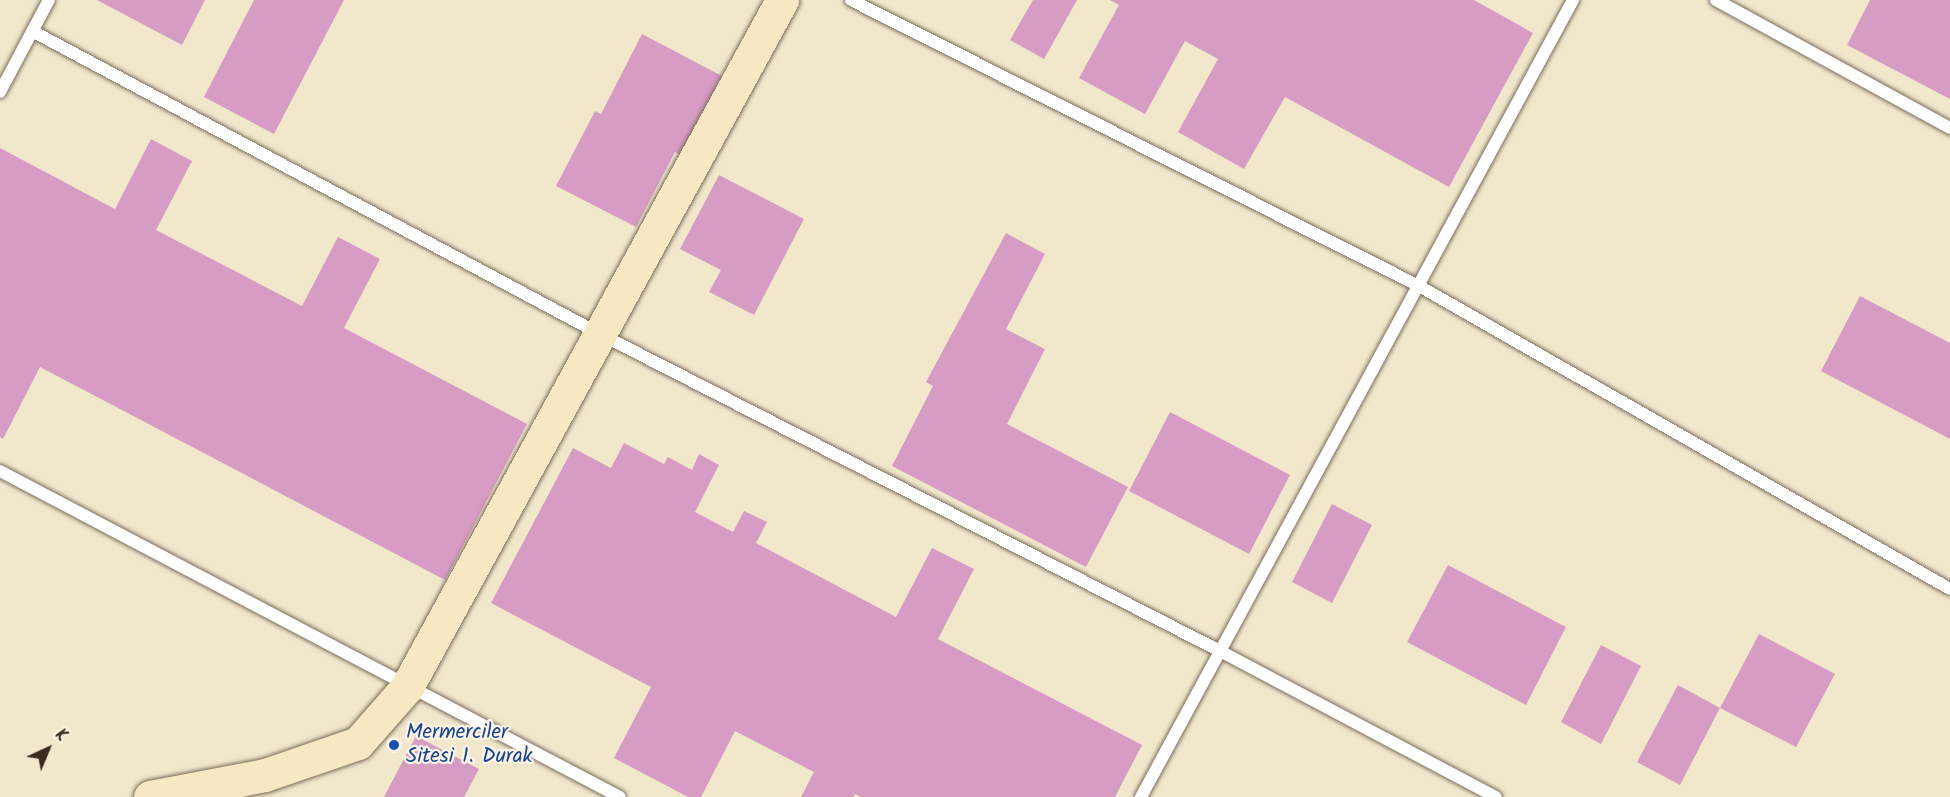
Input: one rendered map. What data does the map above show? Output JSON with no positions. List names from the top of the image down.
{
  "places": ["Mermerciler Sitesi 1. Durak"],
  "north": "top right"
}
